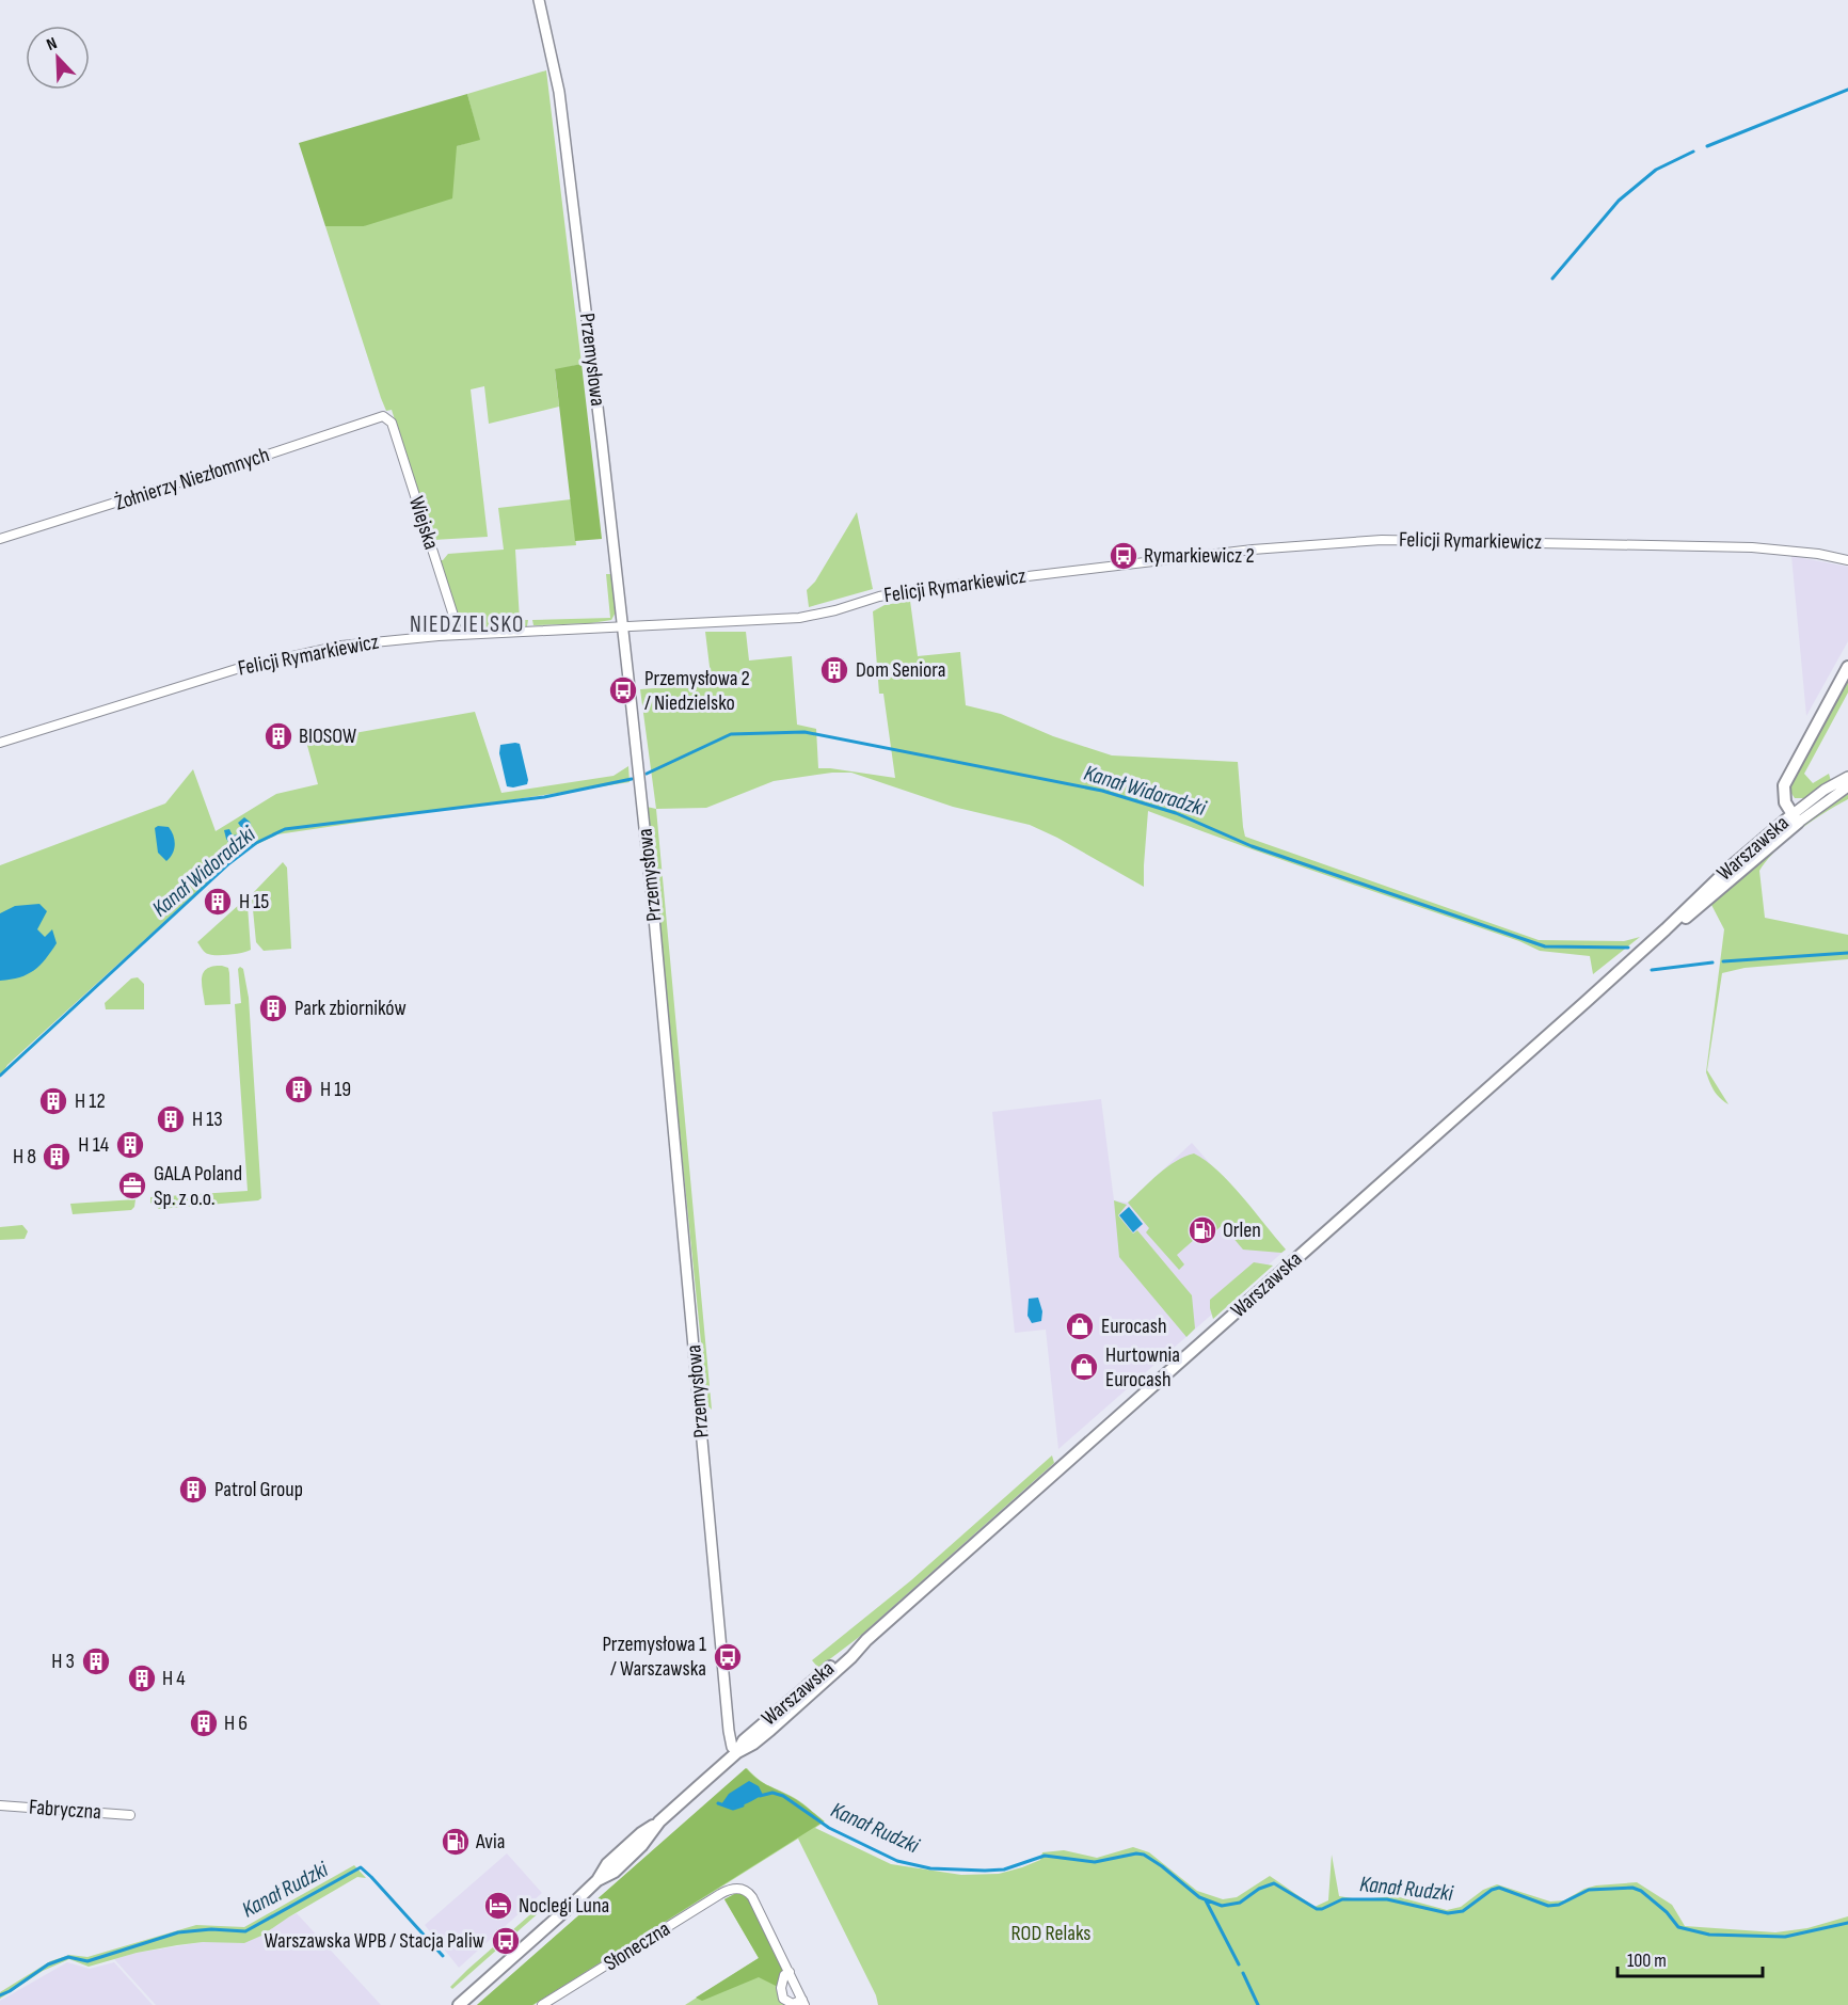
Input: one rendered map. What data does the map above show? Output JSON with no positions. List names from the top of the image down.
{
  "streets": {
    "main road": ["Warszawska"],
    "street": [
      "Przemysłowa",
      "Żołnierzy Niezłomnych",
      "Wiejska",
      "Felicji Rymarkiewicz",
      "Fabryczna",
      "Słoneczna"
    ]
  },
  "crossings": [
    ["Przemysłowa", "Felicji Rymarkiewicz"],
    ["Przemysłowa", "Warszawska"],
    ["Żołnierzy Niezłomnych", "Wiejska"],
    ["Wiejska", "Felicji Rymarkiewicz"]
  ],
  "districts": ["NIEDZIELSKO"],
  "water": ["Kanał Widoradzki", "Kanał Rudzki"],
  "parks": ["ROD Relaks"],
  "places": {
    "bus stop": [
      "Rymarkiewicz 2",
      "Przemysłowa 2 / Niedzielsko",
      "Przemysłowa 1 / Warszawska",
      "Warszawska WPB / Stacja Paliw"
    ],
    "building": [
      "Dom Seniora",
      "BIOSOW",
      "H 15",
      "Park zbiorników",
      "H 19",
      "H 12",
      "H 13",
      "H 14",
      "H 8",
      "Patrol Group",
      "H 3",
      "H 4",
      "H 6"
    ],
    "office": ["GALA Poland Sp. z o.o."],
    "fuel station": ["Orlen", "Avia"],
    "shop": ["Eurocash", "Hurtownia Eurocash"],
    "hotel": ["Noclegi Luna"]
  },
  "scale_bar": "100 m",
  "north": "top left"
}
